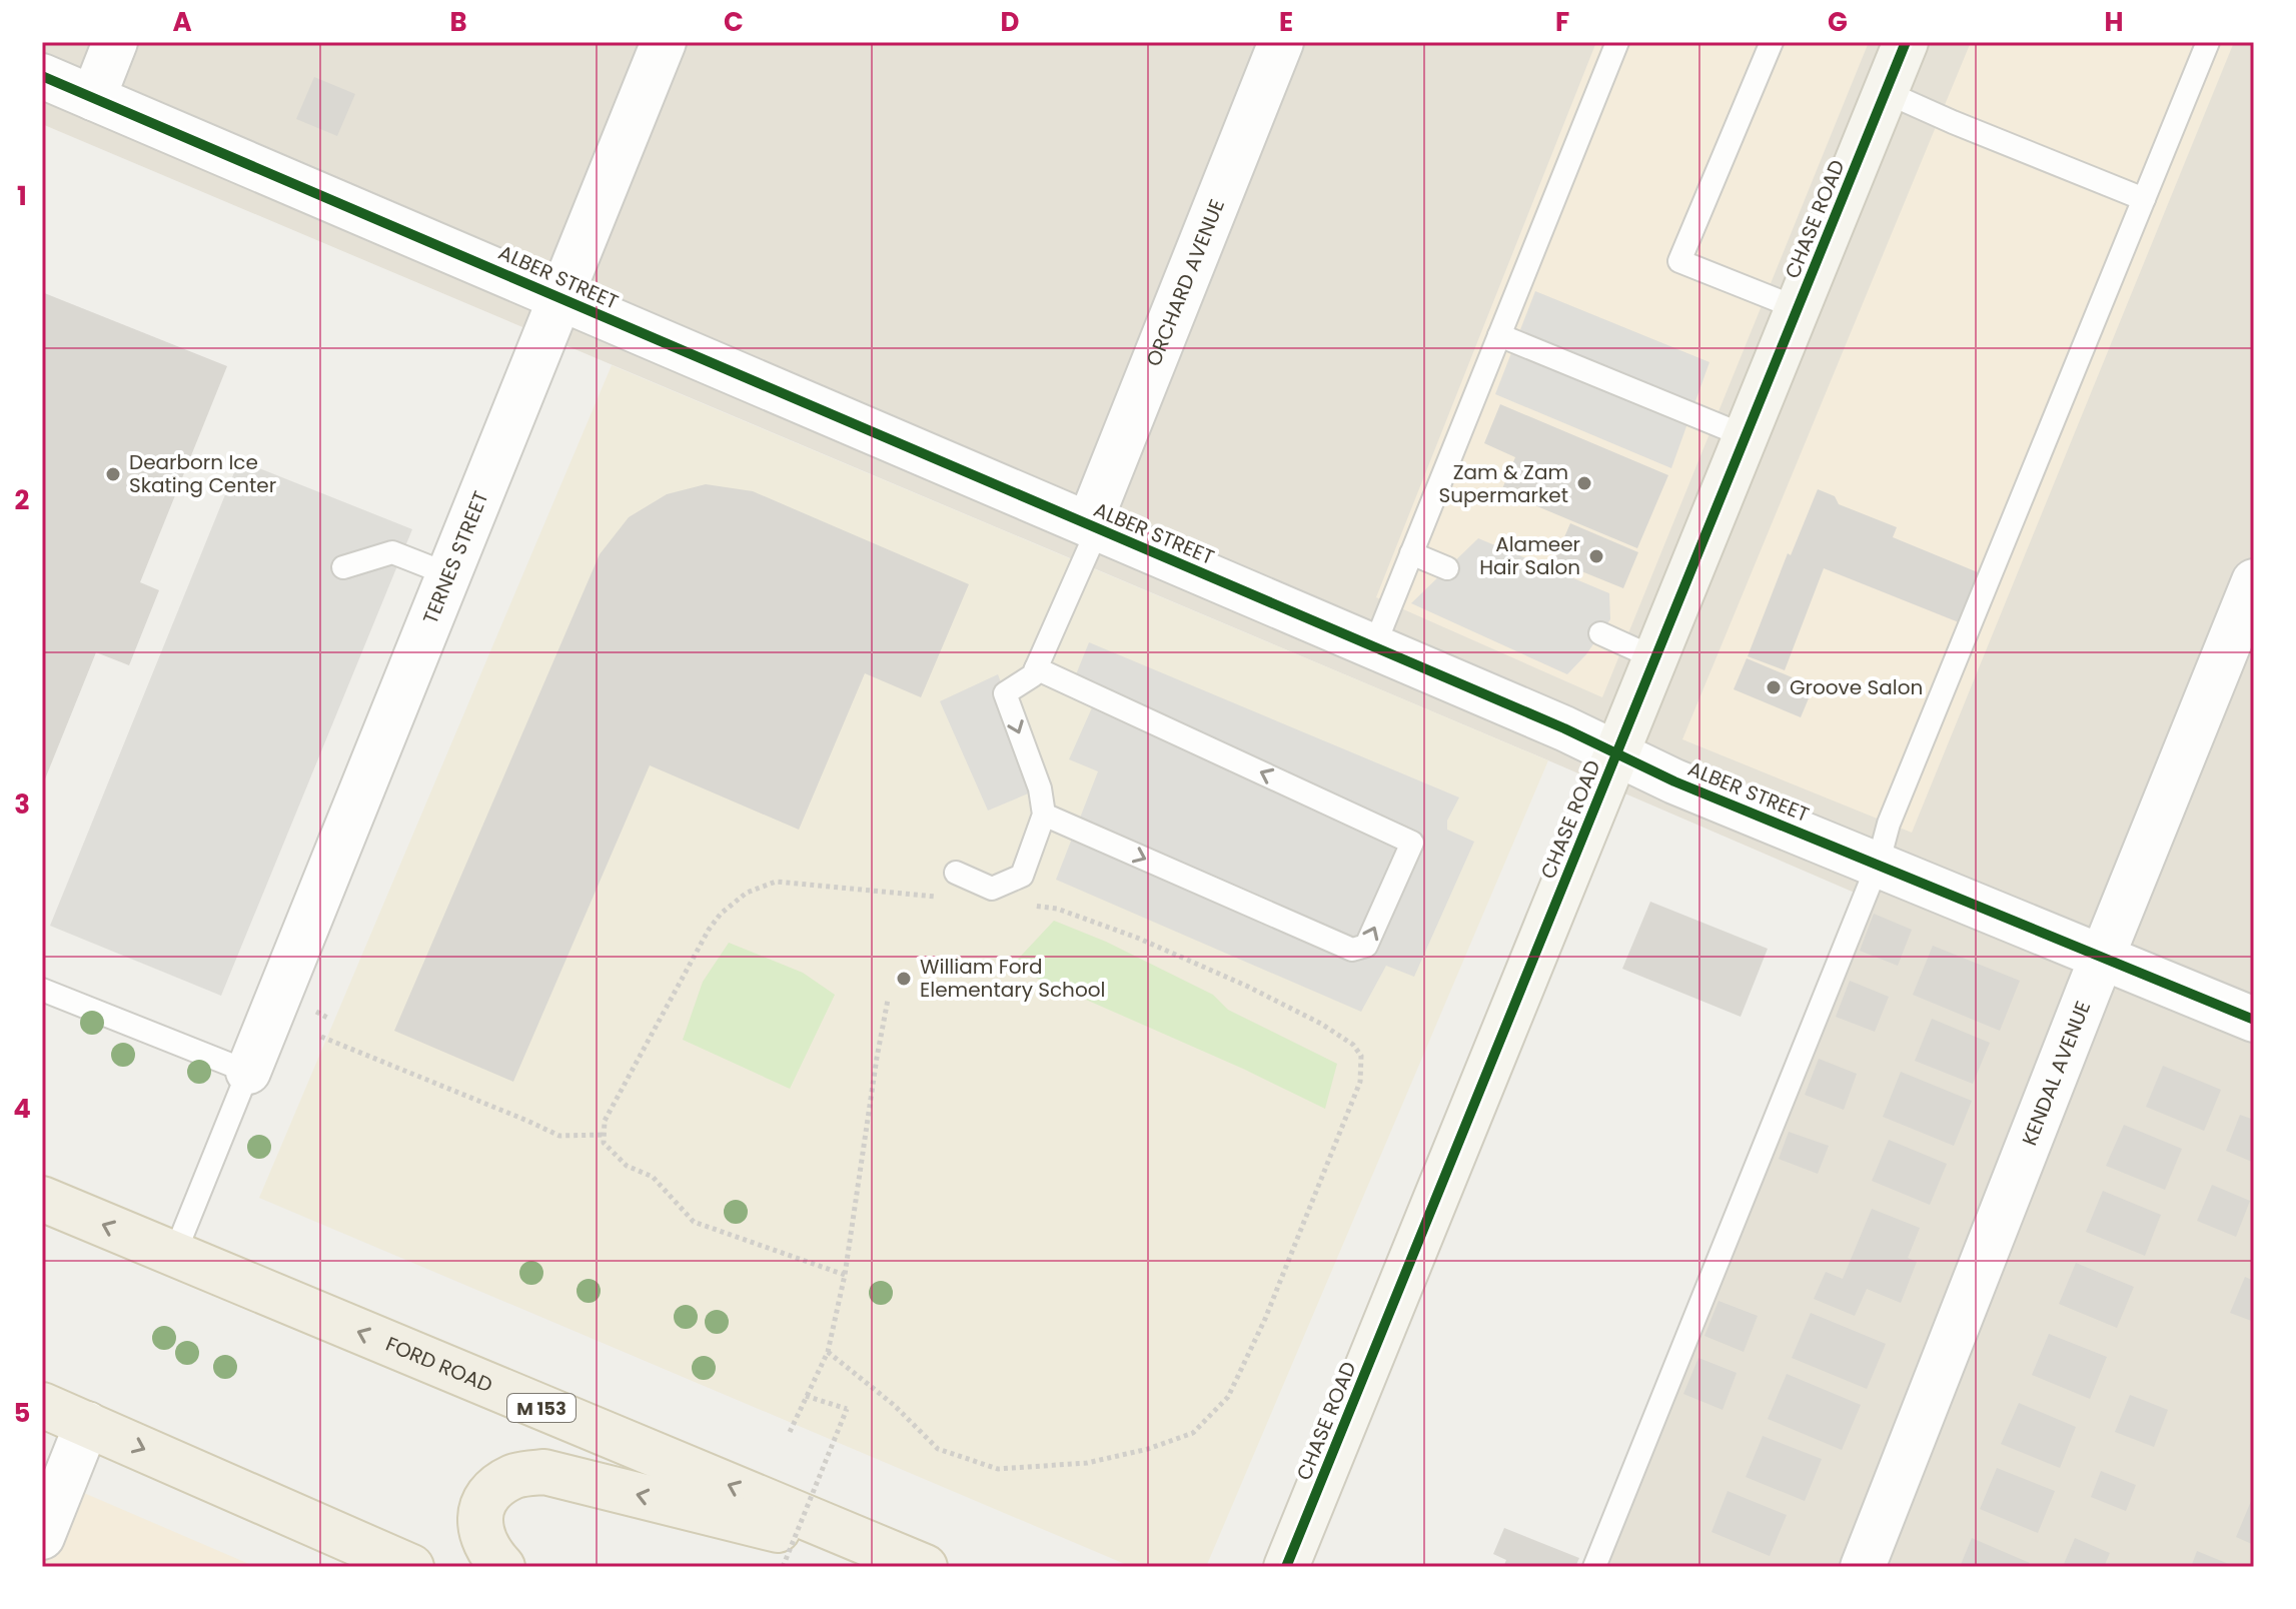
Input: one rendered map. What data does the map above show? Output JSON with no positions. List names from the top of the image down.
{
  "streets": {
    "main road": ["FORD ROAD", "M 153"],
    "street": [
      "CHASE ROAD",
      "ALBER STREET",
      "ORCHARD AVENUE",
      "TERNES STREET",
      "KENDAL AVENUE"
    ]
  },
  "crossings": [
    ["CHASE ROAD", "ALBER STREET"],
    ["ALBER STREET", "ORCHARD AVENUE"],
    ["ALBER STREET", "TERNES STREET"],
    ["ALBER STREET", "KENDAL AVENUE"]
  ],
  "places": [
    "Dearborn Ice Skating Center",
    "Zam & Zam Supermarket",
    "Alameer Hair Salon",
    "Groove Salon",
    "William Ford Elementary School"
  ],
  "grid": {
    "columns": [
      "A",
      "B",
      "C",
      "D",
      "E",
      "F",
      "G",
      "H"
    ],
    "rows": [
      "1",
      "2",
      "3",
      "4",
      "5"
    ]
  }
}
